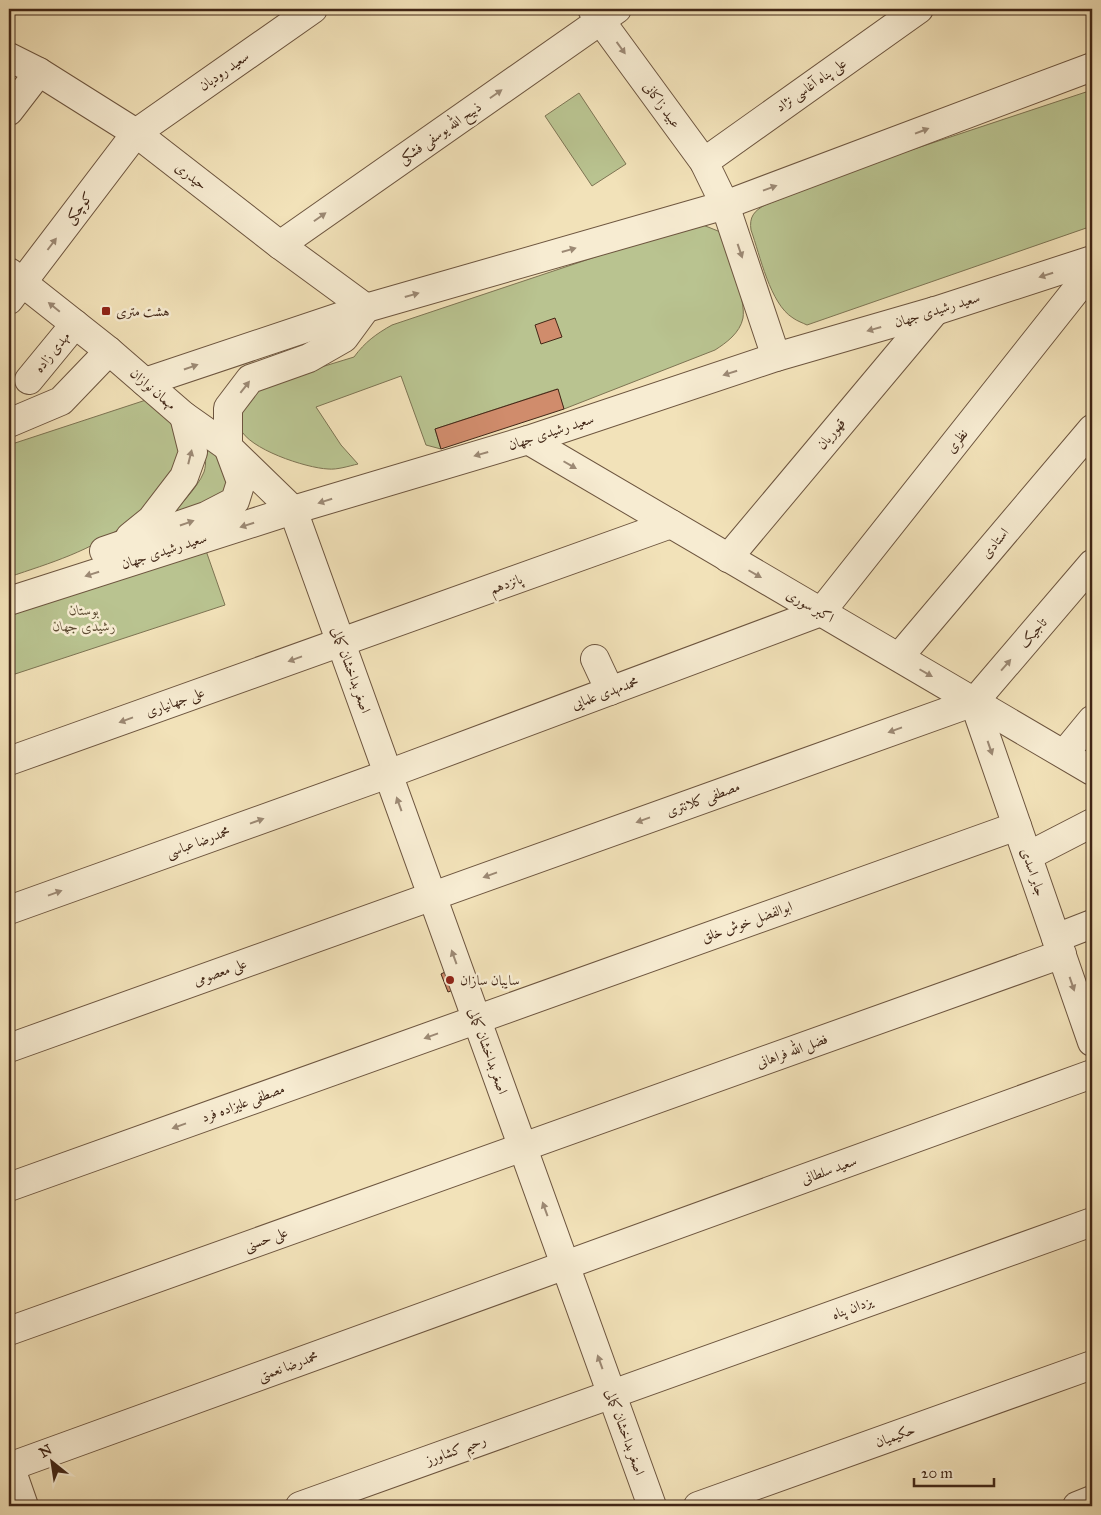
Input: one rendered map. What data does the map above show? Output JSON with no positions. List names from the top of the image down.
{
  "streets": {
    "street": [
      "سعید رودیان",
      "علی پناه آغاسی نژاد",
      "عبید زاکانی",
      "ذبیح الله یوسفی فشکی",
      "حیدری",
      "کوچکی",
      "سعید رشیدی جهان",
      "مهدی زاده",
      "مهمان نوازان",
      "قهوریان",
      "نظری",
      "استادی",
      "پانزدهم",
      "اکبر سوری",
      "تاجیک",
      "اصغر بداخشان کمالی",
      "محمدمهدی علمایی",
      "علی جهانیاری",
      "مصطفی کلانتری",
      "محمدرضا عباسی",
      "جابر اسدی",
      "ابوالفضل خوش خلق",
      "علی معصومی",
      "فضل الله فراهانی",
      "مصطفی علیزاده فرد",
      "سعید سلطانی",
      "علی حسنی",
      "یزدان پناه",
      "محمدرضا نعمتی",
      "حکیمیان",
      "رحیم کشاورز"
    ]
  },
  "crossings": [
    ["سعید رودیان", "حیدری"],
    ["سعید رودیان", "کوچکی"],
    ["علی پناه آغاسی نژاد", "عبید زاکانی"],
    ["عبید زاکانی", "ذبیح الله یوسفی فشکی"],
    ["عبید زاکانی", "سعید رشیدی جهان"],
    ["ذبیح الله یوسفی فشکی", "حیدری"],
    ["حیدری", "کوچکی"],
    ["کوچکی", "مهمان نوازان"],
    ["سعید رشیدی جهان", "مهمان نوازان"],
    ["سعید رشیدی جهان", "قهوریان"],
    ["سعید رشیدی جهان", "اکبر سوری"],
    ["سعید رشیدی جهان", "اصغر بداخشان کمالی"],
    ["مهدی زاده", "مهمان نوازان"],
    ["مهمان نوازان", "اصغر بداخشان کمالی"],
    ["قهوریان", "اکبر سوری"],
    ["نظری", "اکبر سوری"],
    ["نظری", "محمدمهدی علمایی"],
    ["استادی", "اکبر سوری"],
    ["پانزدهم", "اکبر سوری"],
    ["پانزدهم", "اصغر بداخشان کمالی"],
    ["پانزدهم", "علی جهانیاری"],
    ["اکبر سوری", "تاجیک"],
    ["اکبر سوری", "محمدمهدی علمایی"],
    ["اکبر سوری", "مصطفی کلانتری"],
    ["اکبر سوری", "جابر اسدی"],
    ["تاجیک", "مصطفی کلانتری"],
    ["تاجیک", "جابر اسدی"],
    ["اصغر بداخشان کمالی", "محمدمهدی علمایی"],
    ["اصغر بداخشان کمالی", "علی جهانیاری"],
    ["اصغر بداخشان کمالی", "مصطفی کلانتری"],
    ["اصغر بداخشان کمالی", "محمدرضا عباسی"],
    ["اصغر بداخشان کمالی", "ابوالفضل خوش خلق"],
    ["اصغر بداخشان کمالی", "علی معصومی"],
    ["اصغر بداخشان کمالی", "فضل الله فراهانی"],
    ["اصغر بداخشان کمالی", "مصطفی علیزاده فرد"],
    ["اصغر بداخشان کمالی", "سعید سلطانی"],
    ["اصغر بداخشان کمالی", "علی حسنی"],
    ["اصغر بداخشان کمالی", "یزدان پناه"],
    ["اصغر بداخشان کمالی", "محمدرضا نعمتی"],
    ["اصغر بداخشان کمالی", "رحیم کشاورز"],
    ["محمدمهدی علمایی", "محمدرضا عباسی"],
    ["مصطفی کلانتری", "جابر اسدی"],
    ["مصطفی کلانتری", "علی معصومی"],
    ["جابر اسدی", "ابوالفضل خوش خلق"],
    ["جابر اسدی", "فضل الله فراهانی"],
    ["ابوالفضل خوش خلق", "مصطفی علیزاده فرد"],
    ["فضل الله فراهانی", "علی حسنی"],
    ["سعید سلطانی", "محمدرضا نعمتی"],
    ["یزدان پناه", "رحیم کشاورز"]
  ],
  "one_way": [
    "عبید زاکانی",
    "اکبر سوری",
    "تاجیک",
    "اصغر بداخشان کمالی",
    "علی جهانیاری",
    "مصطفی کلانتری",
    "محمدرضا عباسی",
    "جابر اسدی",
    "مصطفی علیزاده فرد"
  ],
  "parks": ["بوستان رشیدی جهان"],
  "places": {
    "transit": ["هشت متری"],
    "other": ["سایبان سازان"]
  },
  "scale_bar": "20 m",
  "north": "top left"
}
